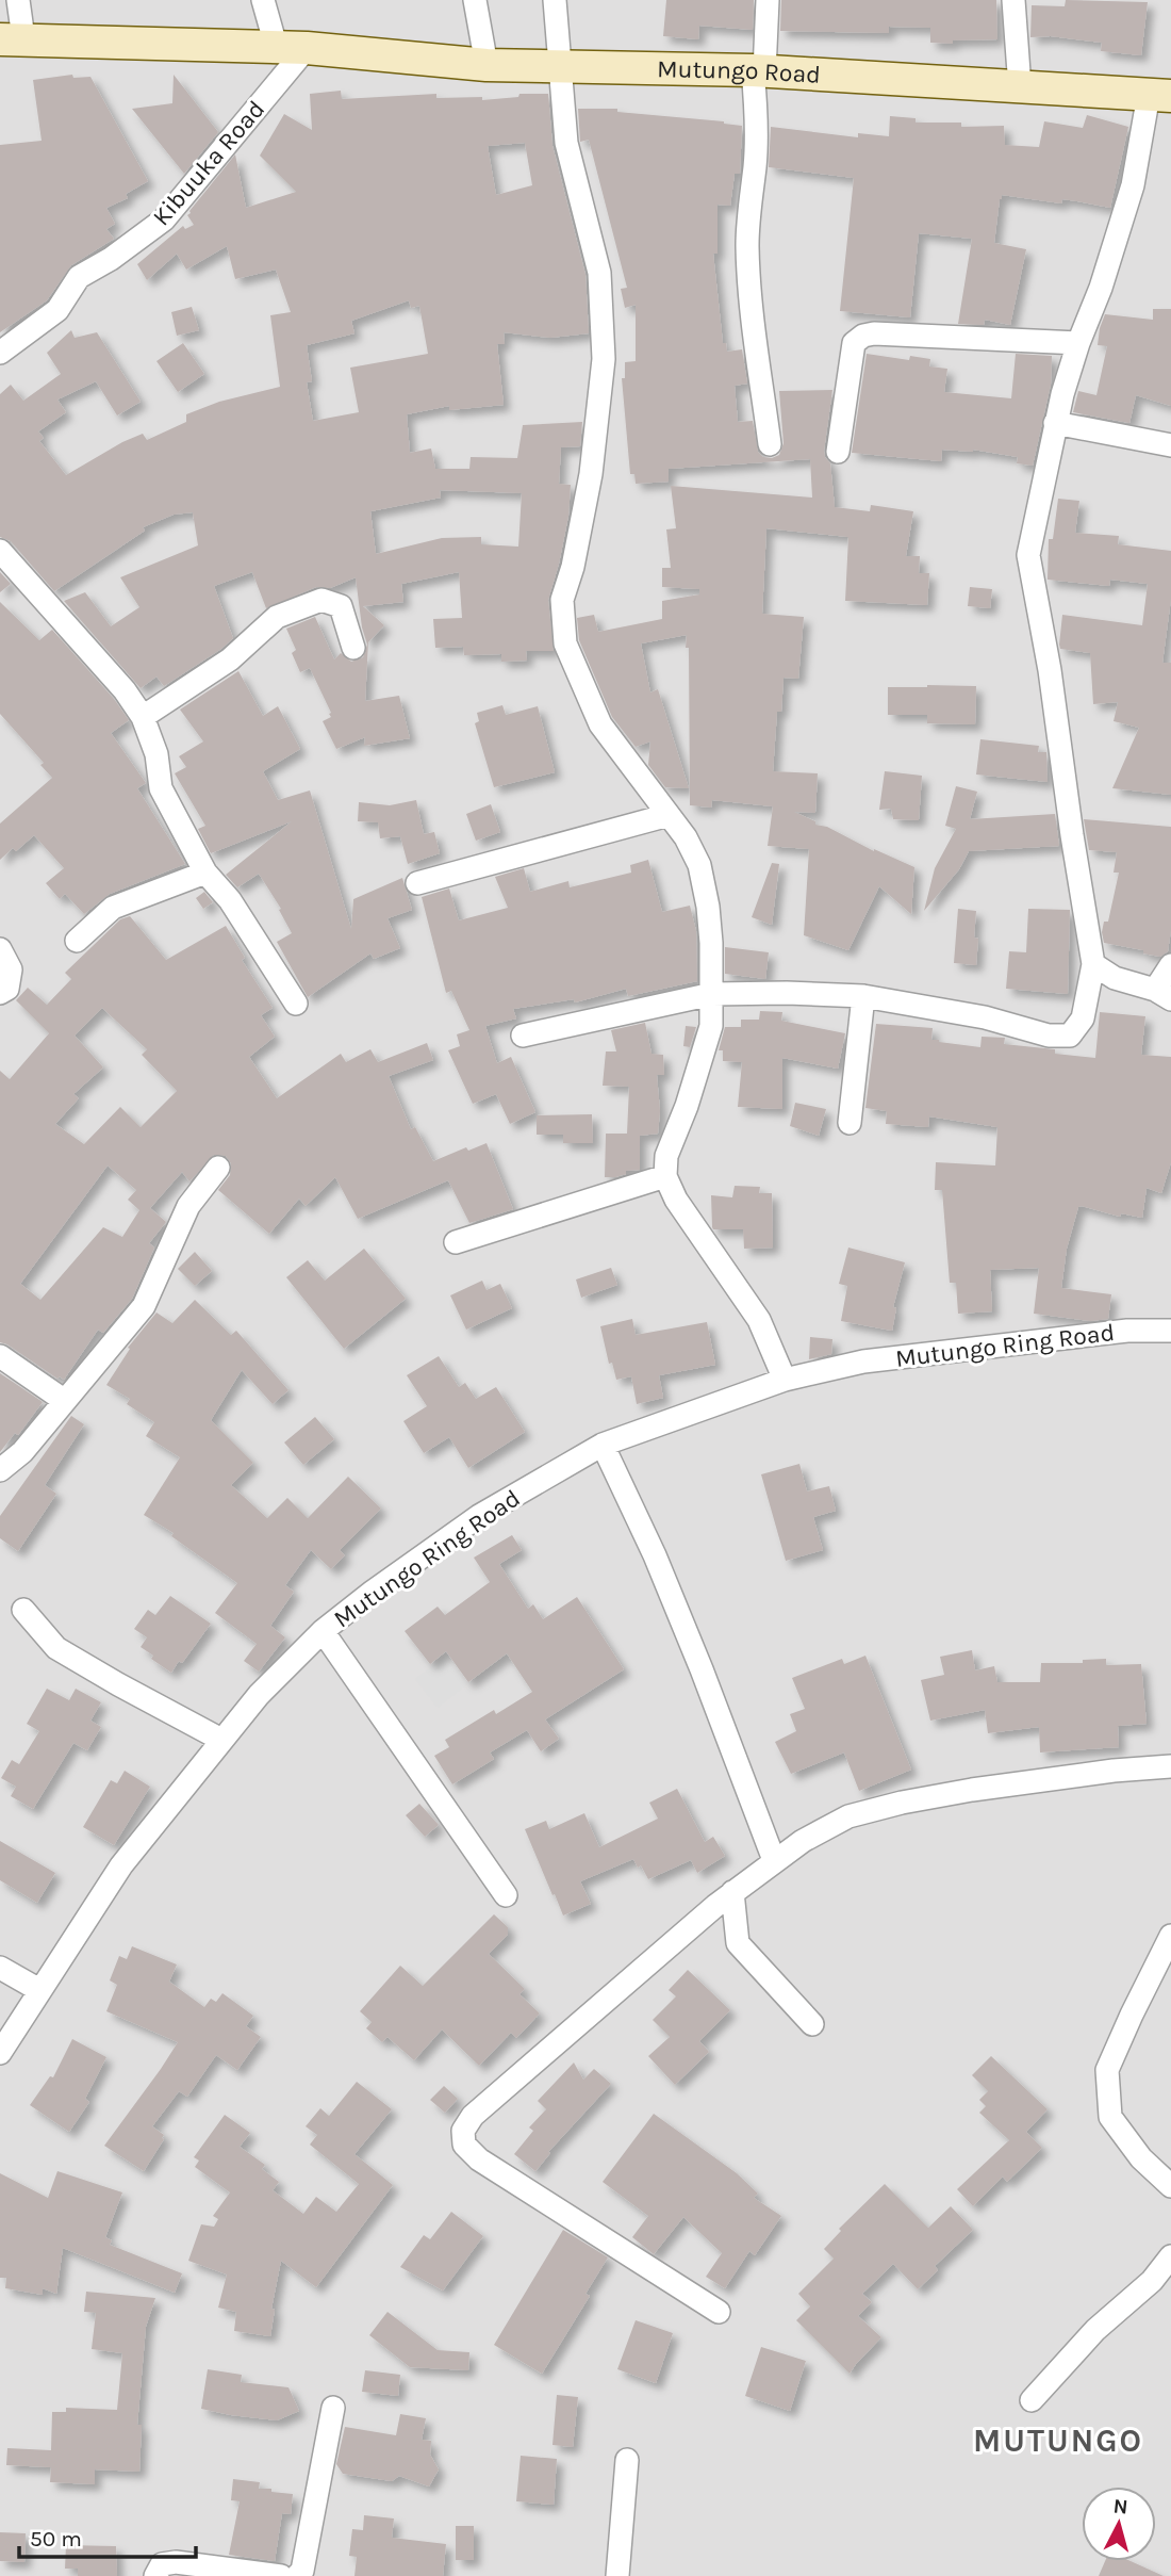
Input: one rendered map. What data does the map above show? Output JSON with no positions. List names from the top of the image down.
{
  "streets": {
    "main road": ["Mutungo Road"],
    "street": ["Kibuuka Road", "Mutungo Ring Road"]
  },
  "crossings": [
    ["Mutungo Road", "Kibuuka Road"]
  ],
  "districts": ["MUTUNGO"],
  "scale_bar": "50 m",
  "north": "top"
}
